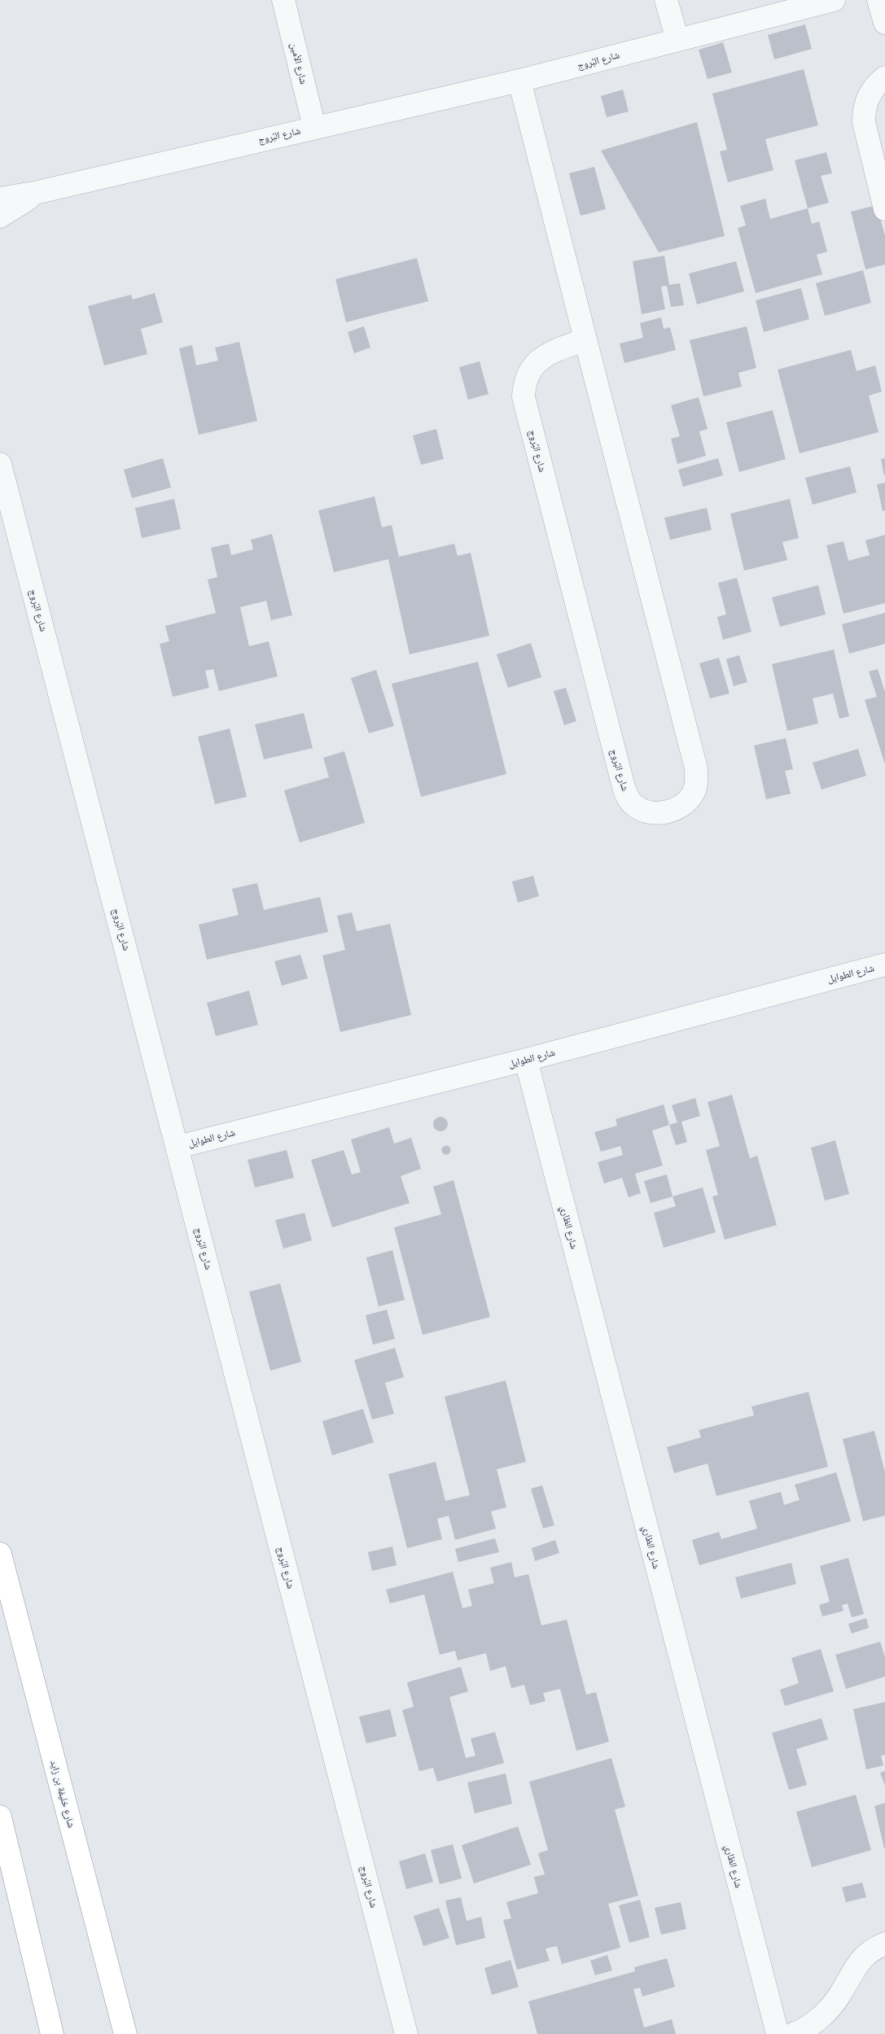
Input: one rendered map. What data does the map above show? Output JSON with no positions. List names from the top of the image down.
{
  "streets": {
    "highway": ["شارع خليفة بن زايد"],
    "street": [
      "شارع البُروج",
      "شارع الأمين",
      "شارع الطوايل",
      "شارع الظاري"
    ]
  },
  "crossings": [
    ["شارع البُروج", "شارع الأمين"],
    ["شارع البُروج", "شارع الطوايل"],
    ["شارع الطوايل", "شارع الظاري"]
  ]
}
